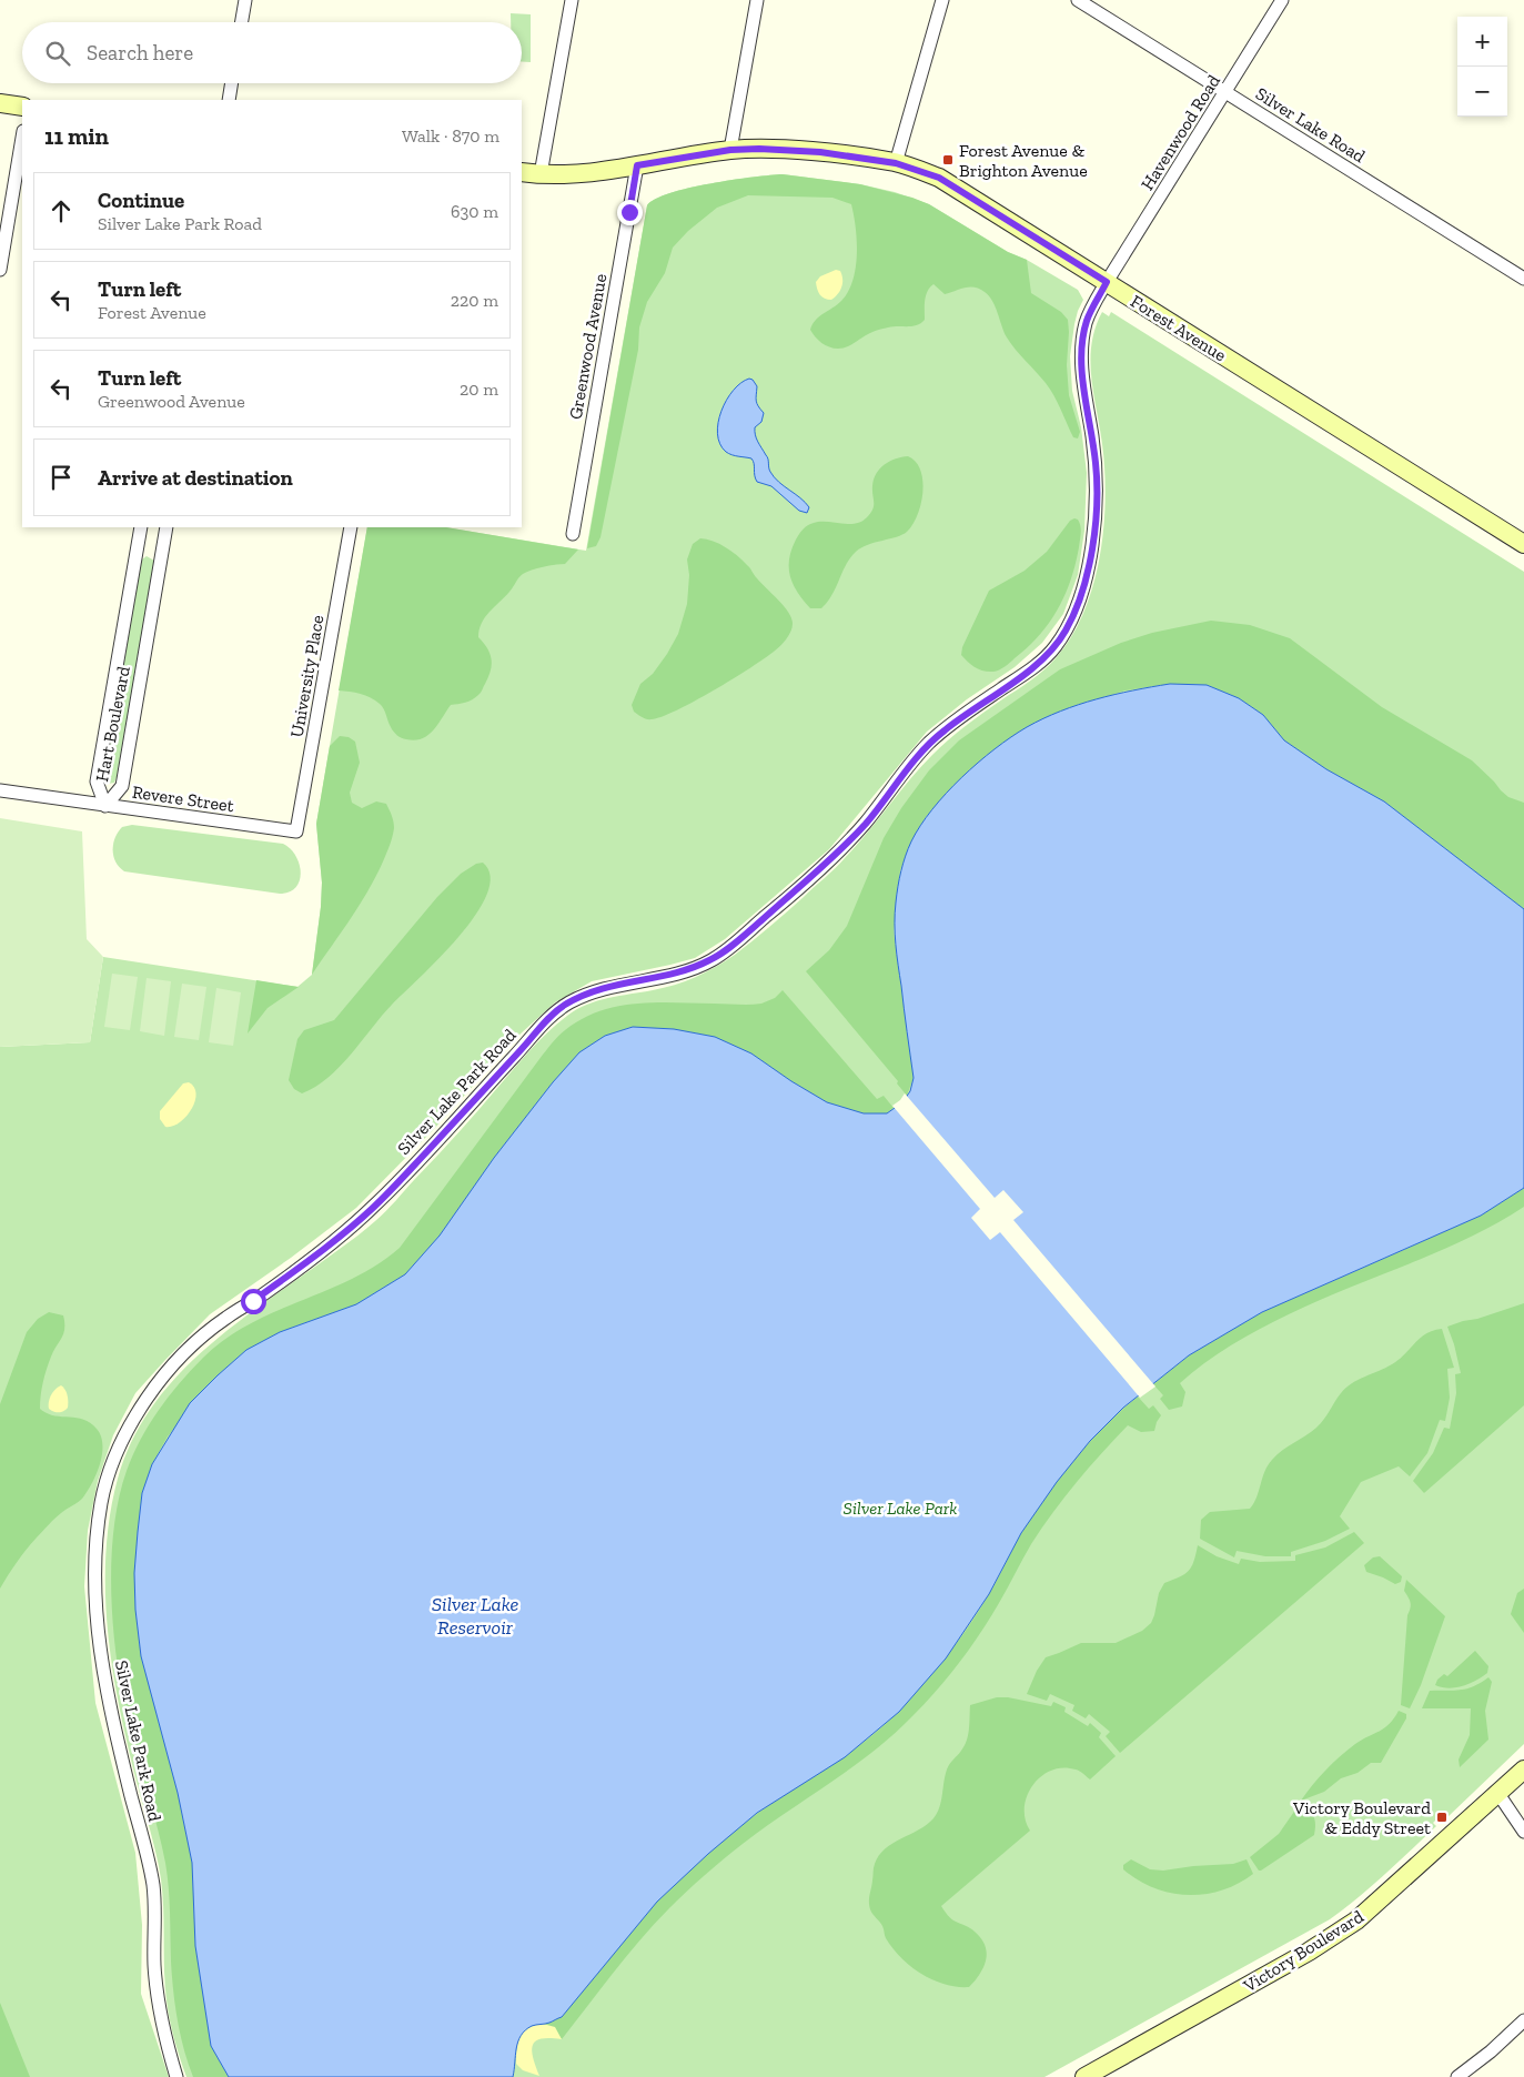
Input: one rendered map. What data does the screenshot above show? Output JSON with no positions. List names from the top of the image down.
{
  "streets": {
    "main road": ["Forest Avenue", "Victory Boulevard"],
    "street": [
      "Silver Lake Road",
      "Havenwood Road",
      "Greenwood Avenue",
      "University Place",
      "Hart Boulevard",
      "Revere Street",
      "Silver Lake Park Road"
    ]
  },
  "crossings": [
    ["Silver Lake Road", "Havenwood Road"],
    ["Havenwood Road", "Forest Avenue"],
    ["Havenwood Road", "Silver Lake Park Road"],
    ["Forest Avenue", "Greenwood Avenue"],
    ["Forest Avenue", "Silver Lake Park Road"],
    ["University Place", "Revere Street"],
    ["Hart Boulevard", "Revere Street"]
  ],
  "water": ["Silver Lake Reservoir"],
  "parks": ["Silver Lake Park"],
  "places": {
    "transit": ["Forest Avenue & Brighton Avenue", "Victory Boulevard & Eddy Street"]
  },
  "page": {
    "map_buttons": ["+", "−"],
    "search": "Search here",
    "heading": ["11 min", "Walk · 870 m"],
    "list": [
      ["Continue", "Silver Lake Park Road", "630 m"],
      ["Turn left", "Forest Avenue", "220 m"],
      ["Turn left", "Greenwood Avenue", "20 m"],
      "Arrive at destination"
    ]
  }
}
